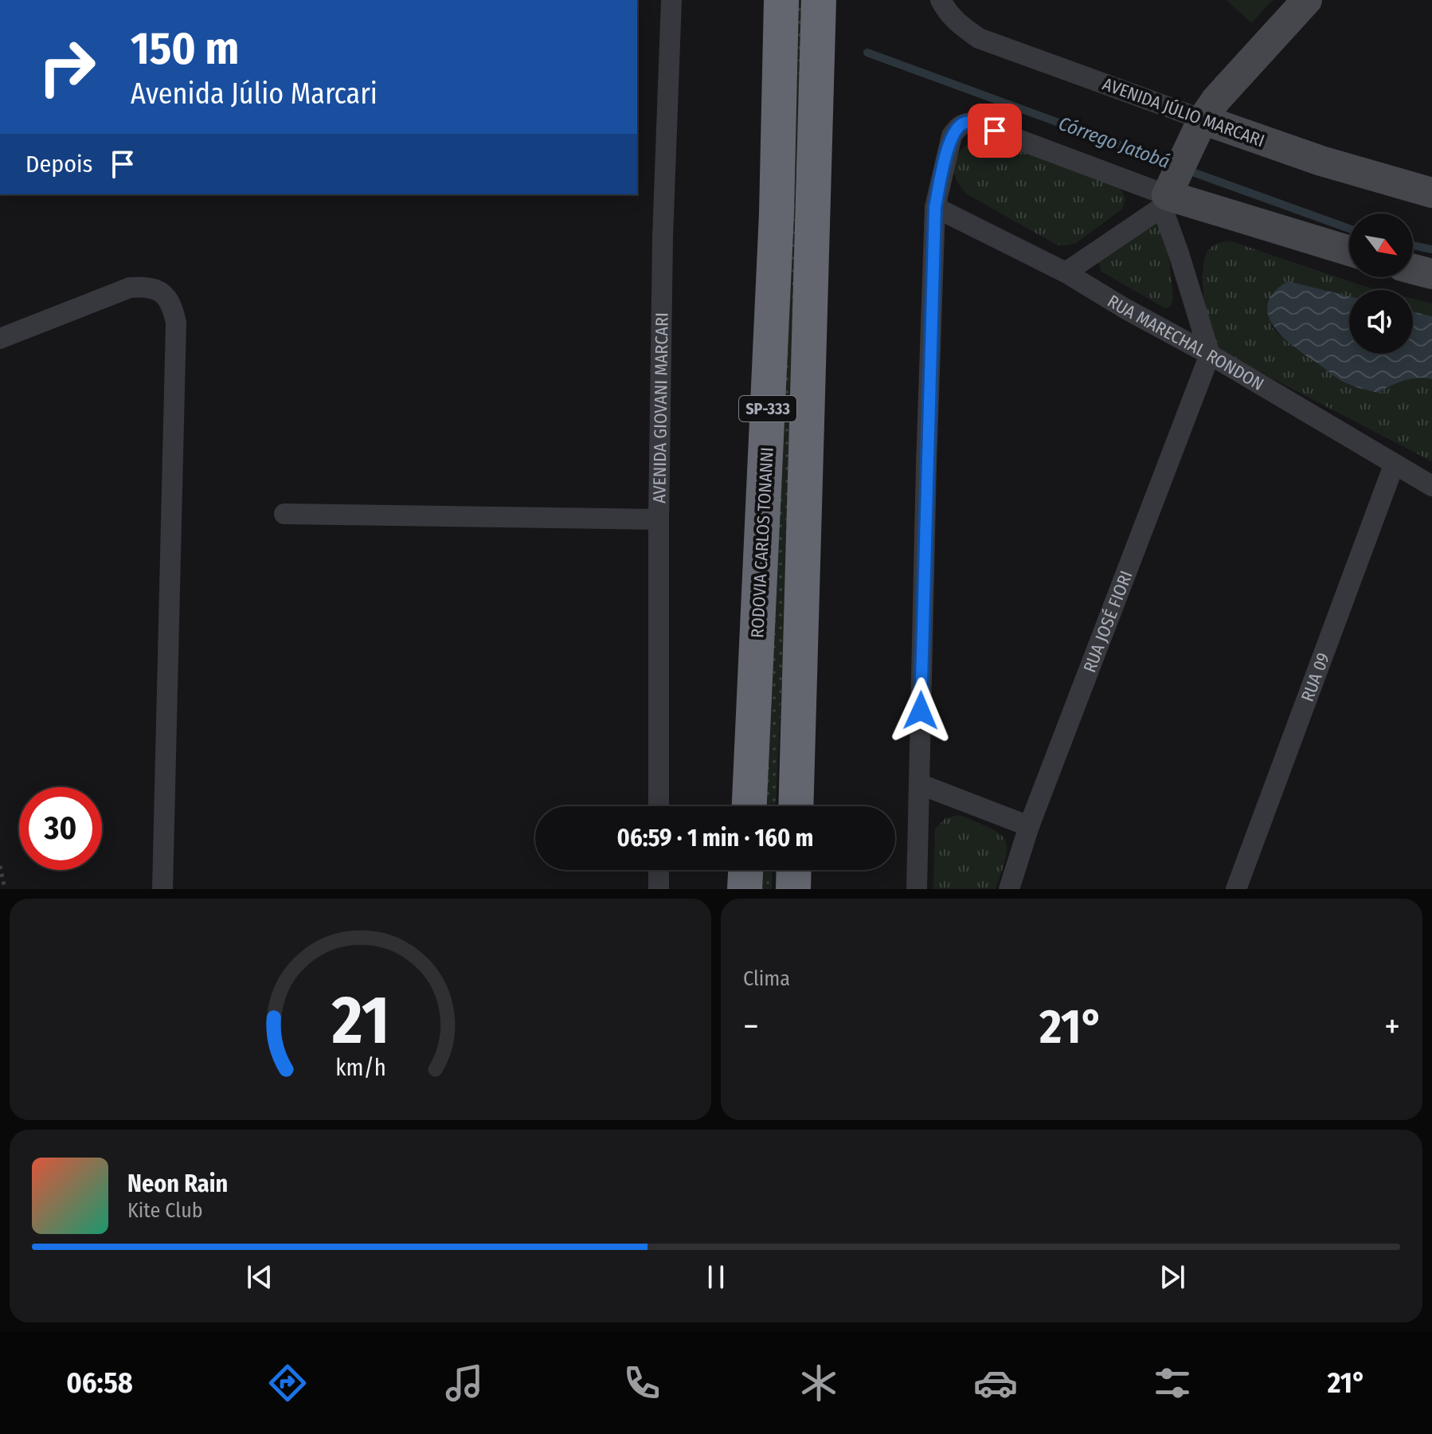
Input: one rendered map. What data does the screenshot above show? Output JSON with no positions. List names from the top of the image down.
{
  "streets": {
    "highway": ["SP-333", "RODOVIA CARLOS TONANNI"],
    "main road": ["AVENIDA JÚLIO MARCARI"],
    "street": [
      "RUA MARECHAL RONDON",
      "AVENIDA GIOVANI MARCARI",
      "RUA JOSÉ FIORI",
      "RUA 09"
    ]
  },
  "crossings": [
    ["RUA MARECHAL RONDON", "RUA JOSÉ FIORI"],
    ["RUA MARECHAL RONDON", "RUA 09"]
  ],
  "water": ["Córrego Jatobá"],
  "north": "bottom right",
  "page": {
    "turn": ["150 m", "Avenida Júlio Marcari"],
    "then": "Depois",
    "limit": "30",
    "trip": "06:59 · 1 min · 160 m",
    "tile": "Clima",
    "heat": ["−", "21°", "+"],
    "song": ["Neon Rain", "Kite Club"],
    "tabs": ["06:58", "21°"],
    "gauge": ["21", "km/h"]
  }
}
